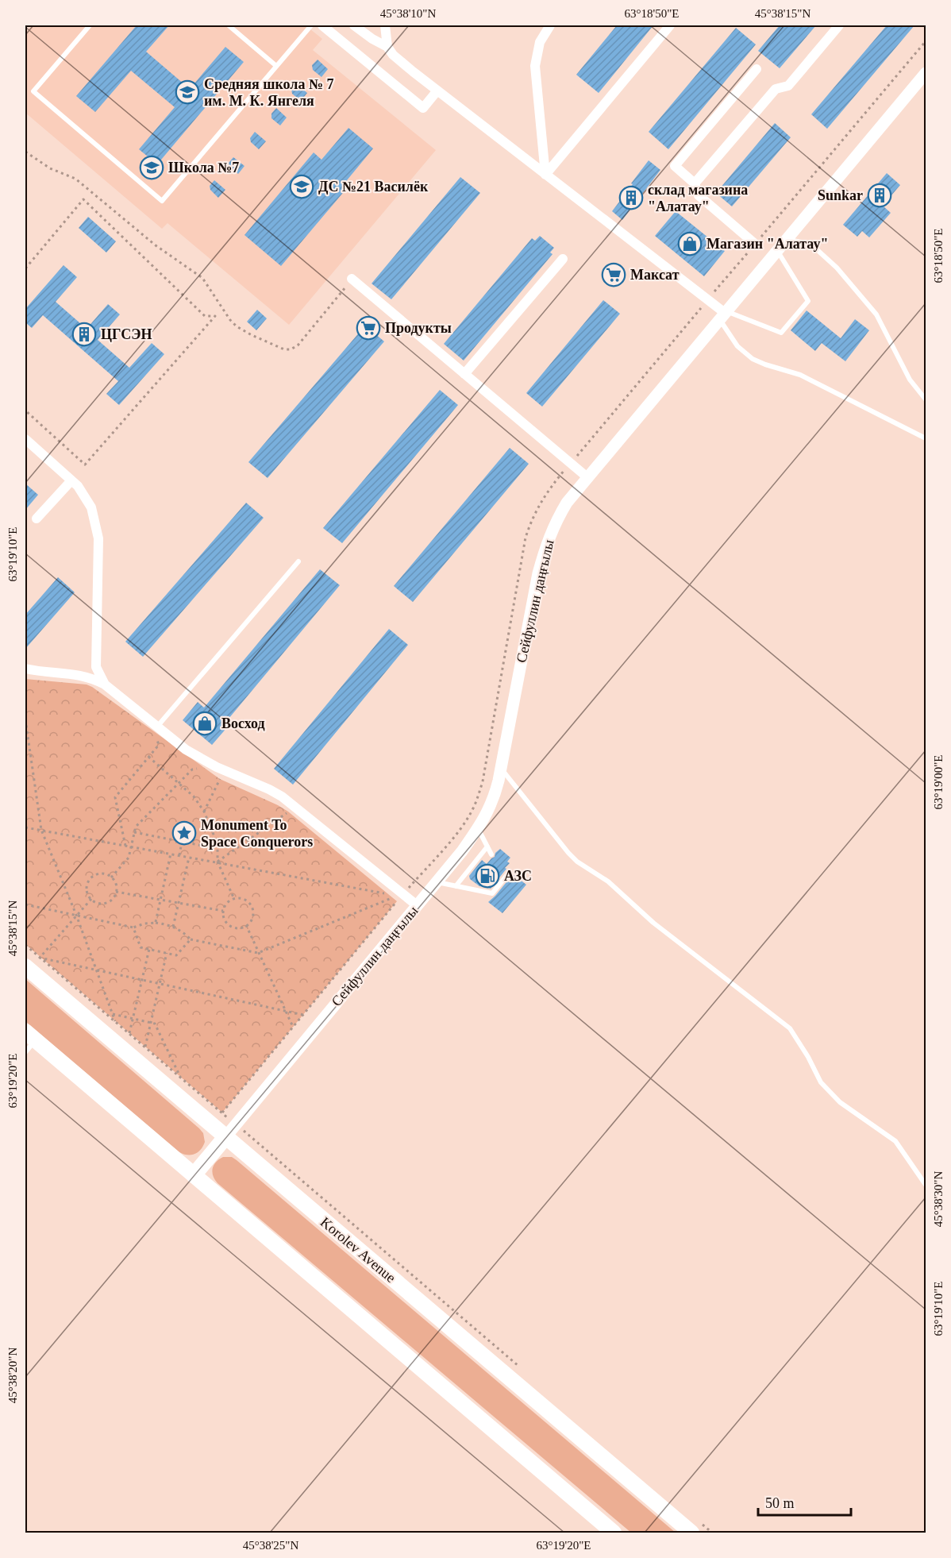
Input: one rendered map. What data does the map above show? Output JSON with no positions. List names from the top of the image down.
{
  "streets": {
    "main road": ["Korolev Avenue"],
    "street": ["Сейфуллин даңғылы"]
  },
  "crossings": [
    ["Сейфуллин даңғылы", "Korolev Avenue"]
  ],
  "places": {
    "school or university": ["Средняя школа № 7 им. М. К. Янгеля", "Школа №7", "ДС №21 Василёк"],
    "building": ["Sunkar", "склад магазина \"Алатау\"", "ЦГСЭН"],
    "shop": ["Магазин \"Алатау\"", "Восход"],
    "supermarket": ["Максат", "Продукты"],
    "place": ["Monument To Space Conquerors"],
    "fuel station": ["АЗС"]
  },
  "scale_bar": "50 m",
  "coordinates": [
    "45°38'10\"N",
    "63°18'50\"E",
    "45°38'15\"N",
    "63°19'10\"E",
    "63°19'00\"E",
    "63°19'20\"E",
    "45°38'30\"N",
    "45°38'20\"N",
    "45°38'25\"N"
  ]
}
